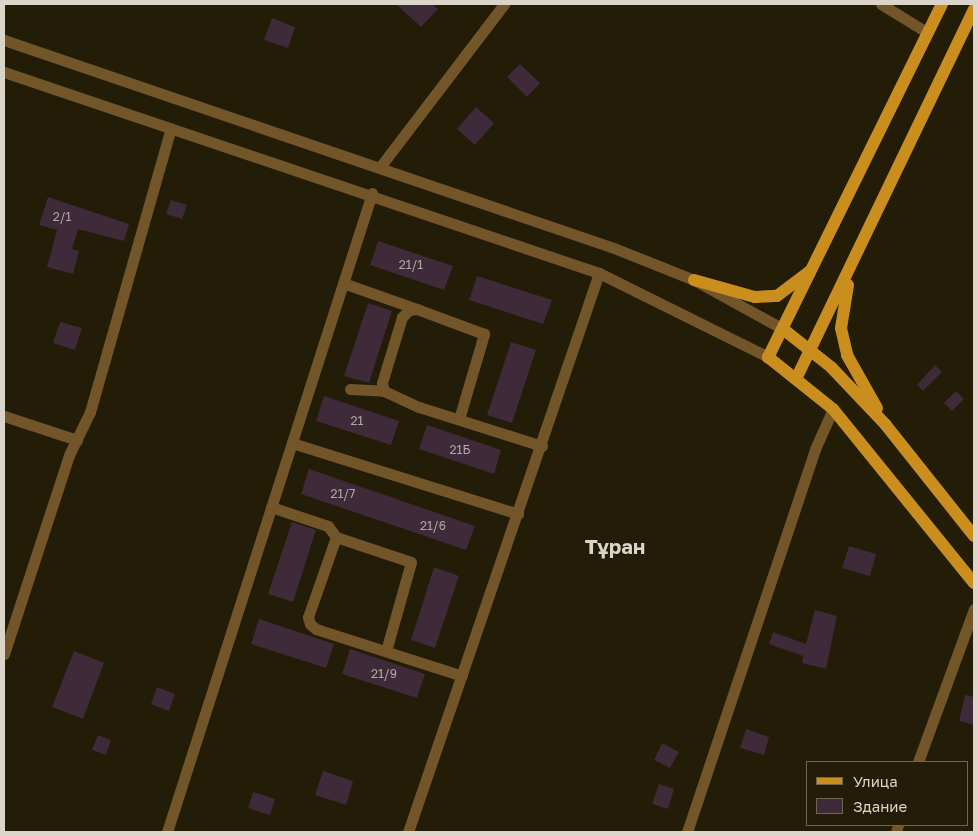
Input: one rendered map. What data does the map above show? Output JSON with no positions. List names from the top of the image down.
{
  "districts": ["Тұран"],
  "house_numbers": [
    "2/1",
    "21/1",
    "21",
    "21Б",
    "21/7",
    "21/6",
    "21/9"
  ],
  "legend": ["Улица", "Здание"]
}
